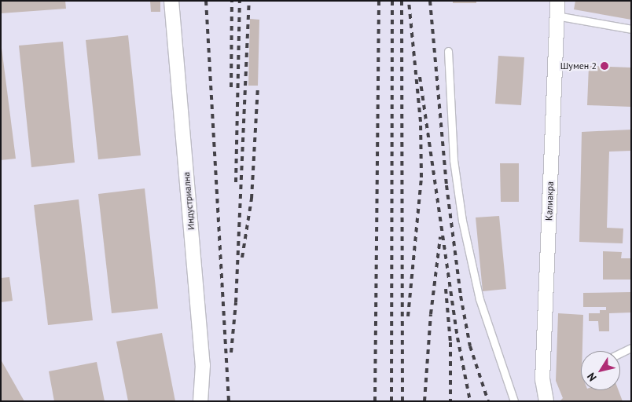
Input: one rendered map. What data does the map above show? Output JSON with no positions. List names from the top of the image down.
{
  "streets": {
    "street": ["Индустриална", "Калиакра"]
  },
  "places": ["Шумен 2"],
  "north": "bottom left"
}
